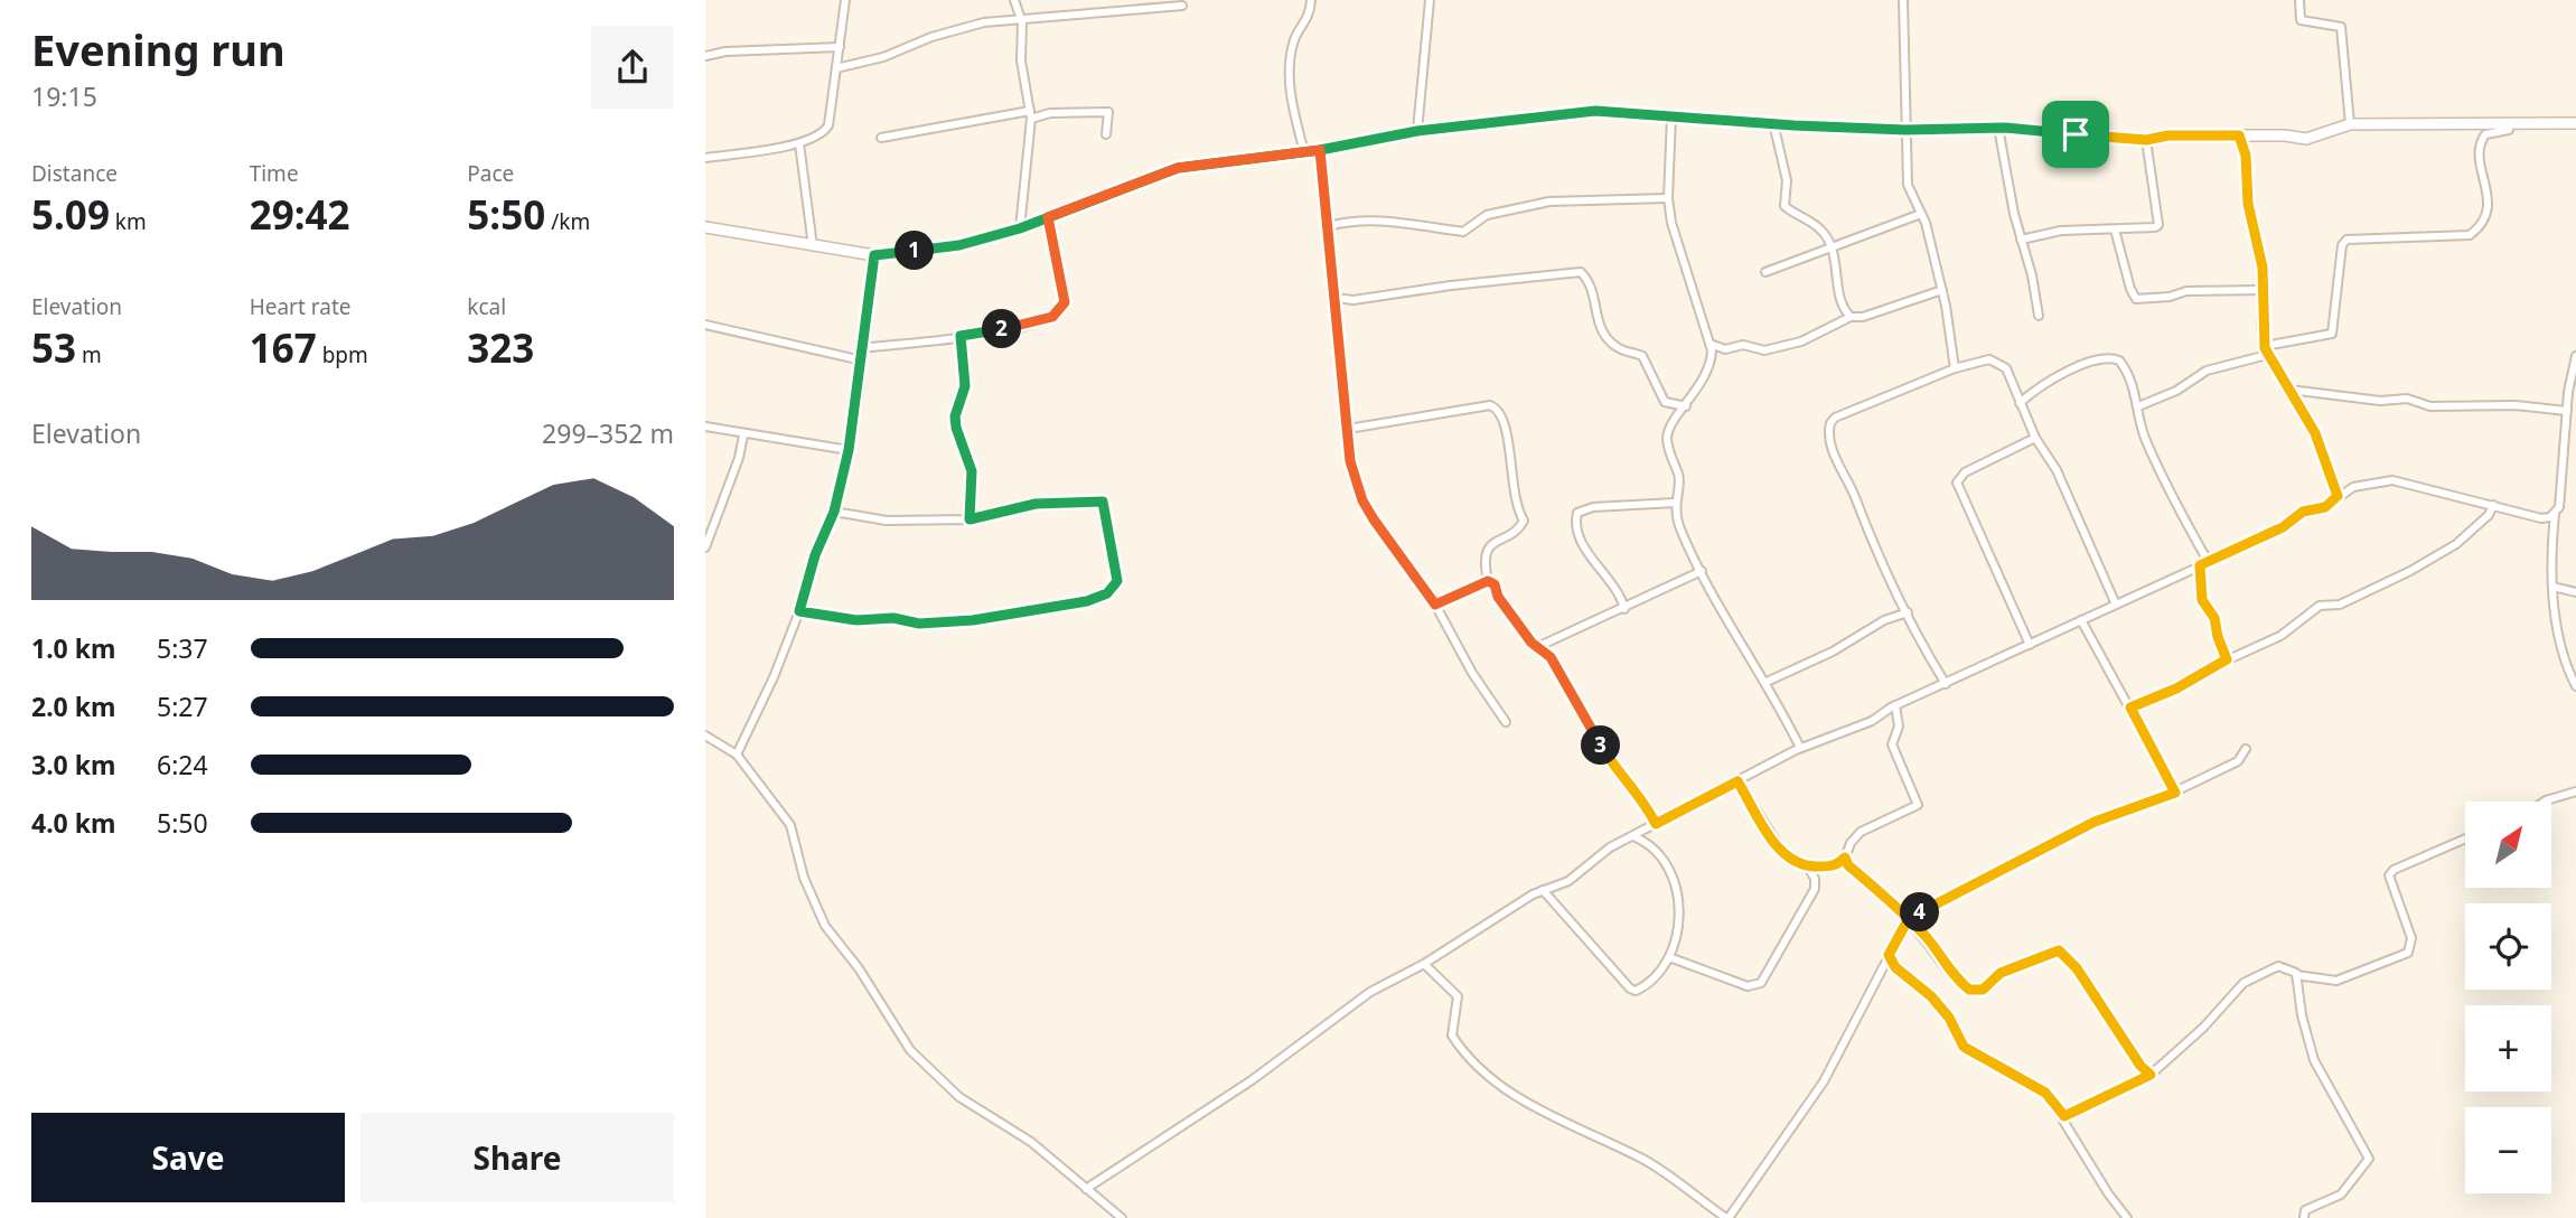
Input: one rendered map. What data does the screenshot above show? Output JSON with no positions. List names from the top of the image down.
{
  "north": "top right",
  "page": {
    "heading": ["Evening run", "19:15"],
    "stats": [
      ["Distance", "5.09 km"],
      ["Time", "29:42"],
      ["Pace", "5:50 /km"],
      ["Elevation", "53 m"],
      ["Heart rate", "167 bpm"],
      ["kcal", "323"]
    ],
    "pins": [
      "1",
      "2",
      "3",
      "4"
    ],
    "chart": ["Elevation", "299–352 m"],
    "list": [
      {
        "name": "1.0 km",
        "note": "5:37"
      },
      {
        "name": "2.0 km",
        "note": "5:27"
      },
      {
        "name": "3.0 km",
        "note": "6:24"
      },
      {
        "name": "4.0 km",
        "note": "5:50"
      }
    ],
    "map_buttons": ["+", "−"],
    "buttons": ["Save", "Share"]
  }
}
